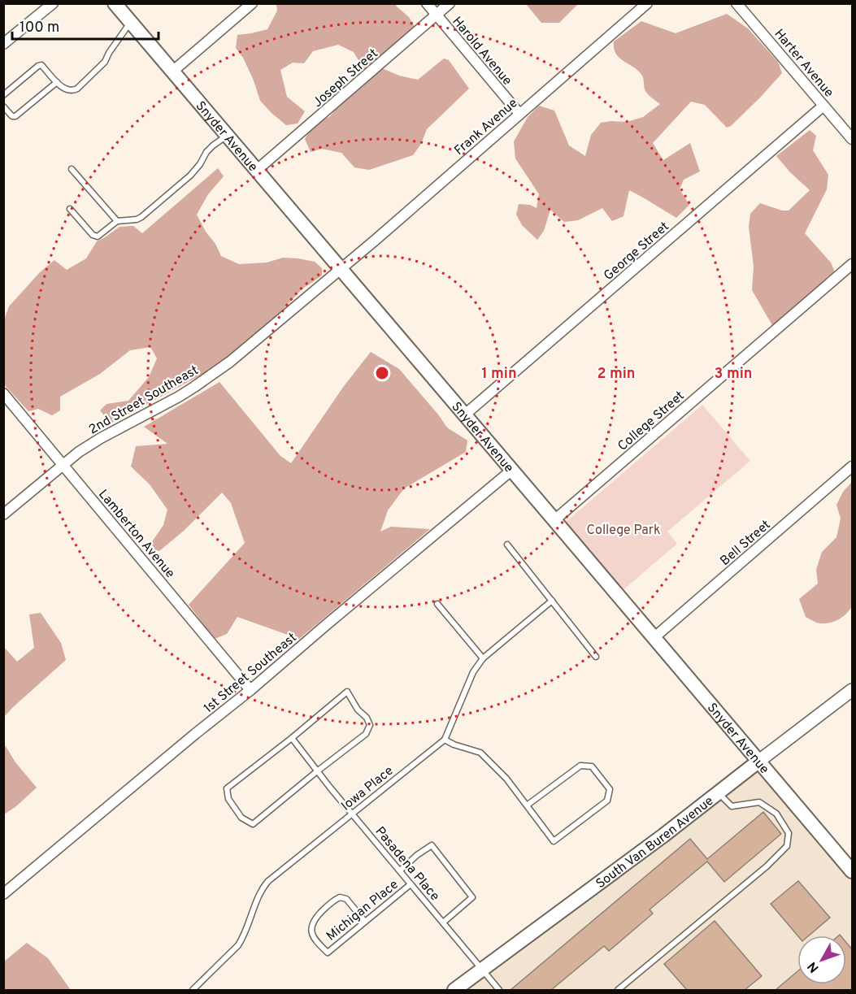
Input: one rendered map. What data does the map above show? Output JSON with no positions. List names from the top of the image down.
{
  "streets": {
    "main road": ["Snyder Avenue", "South Van Buren Avenue"],
    "street": [
      "Harold Avenue",
      "Harter Avenue",
      "Joseph Street",
      "Frank Avenue",
      "George Street",
      "2nd Street Southeast",
      "College Street",
      "Lamberton Avenue",
      "Bell Street",
      "1st Street Southeast"
    ],
    "lane": ["Iowa Place", "Pasadena Place", "Michigan Place"]
  },
  "crossings": [
    ["Harold Avenue", "Joseph Street"],
    ["Harold Avenue", "Frank Avenue"],
    ["Harter Avenue", "George Street"],
    ["Joseph Street", "Snyder Avenue"],
    ["Frank Avenue", "Snyder Avenue"],
    ["Frank Avenue", "2nd Street Southeast"],
    ["Snyder Avenue", "George Street"],
    ["Snyder Avenue", "2nd Street Southeast"],
    ["Snyder Avenue", "College Street"],
    ["Snyder Avenue", "Bell Street"],
    ["Snyder Avenue", "1st Street Southeast"],
    ["Snyder Avenue", "South Van Buren Avenue"],
    ["2nd Street Southeast", "Lamberton Avenue"],
    ["Lamberton Avenue", "1st Street Southeast"],
    ["Iowa Place", "Pasadena Place"],
    ["South Van Buren Avenue", "Pasadena Place"],
    ["Pasadena Place", "Michigan Place"]
  ],
  "parks": ["College Park"],
  "scale_bar": "100 m",
  "north": "bottom left",
  "rings": ["1 min", "2 min", "3 min"]
}
